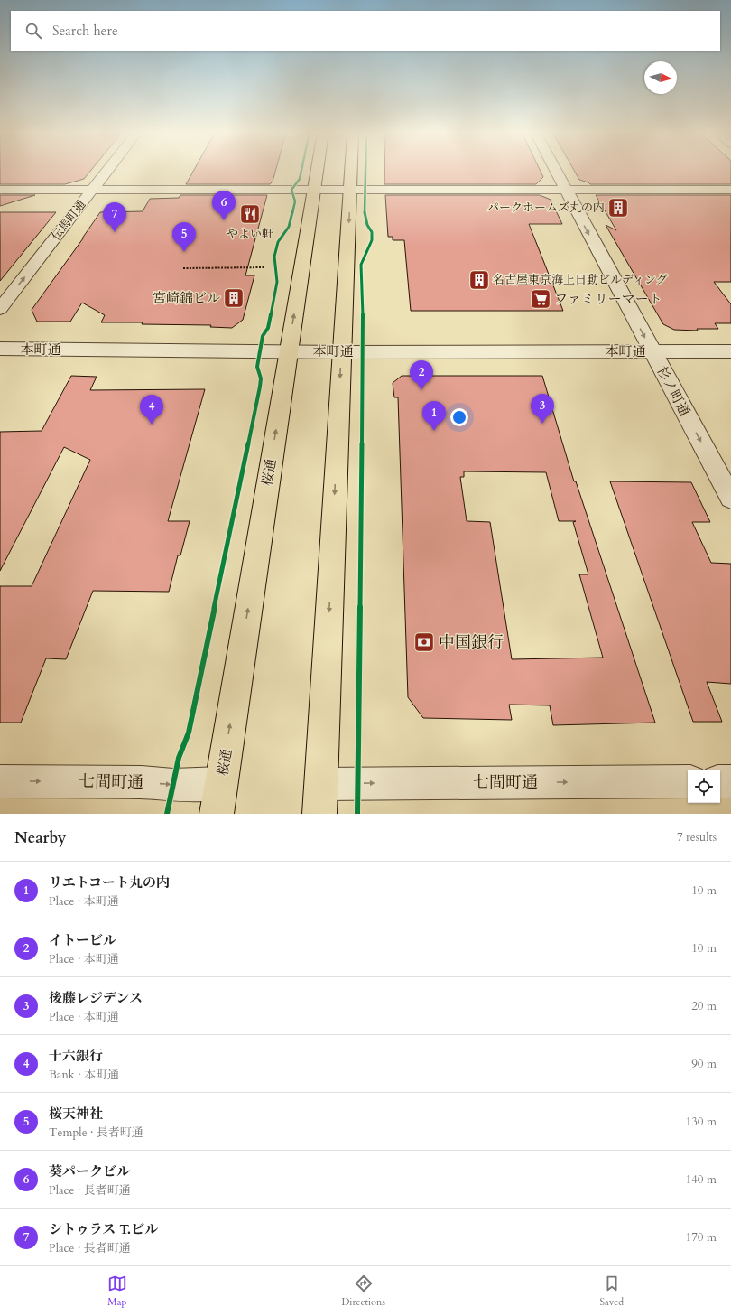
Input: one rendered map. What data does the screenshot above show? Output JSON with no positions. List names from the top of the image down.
{
  "streets": {
    "highway": ["桜通"],
    "street": [
      "伝馬町通",
      "本町通",
      "杉ノ町通",
      "七間町通"
    ]
  },
  "crossings": [
    ["本町通", "杉ノ町通"],
    ["本町通", "桜通"],
    ["桜通", "七間町通"]
  ],
  "one_way": ["伝馬町通", "杉ノ町通", "七間町通"],
  "places": {
    "building": ["パークホームズ丸の内", "名古屋東京海上日動ビルディング", "宮崎錦ビル"],
    "restaurant": ["やよい軒"],
    "supermarket": ["ファミリーマート"],
    "bank": ["中国銀行"]
  },
  "north": "right",
  "page": {
    "search": "Search here",
    "pins": [
      "6",
      "7",
      "5",
      "2",
      "3",
      "4",
      "1"
    ],
    "heading": ["Nearby", "7 results"],
    "list": [
      {
        "mark": "1",
        "name": "リエトコート丸の内",
        "note": "Place · 本町通",
        "value": "10 m"
      },
      {
        "mark": "2",
        "name": "イトービル",
        "note": "Place · 本町通",
        "value": "10 m"
      },
      {
        "mark": "3",
        "name": "後藤レジデンス",
        "note": "Place · 本町通",
        "value": "20 m"
      },
      {
        "mark": "4",
        "name": "十六銀行",
        "note": "Bank · 本町通",
        "value": "90 m"
      },
      {
        "mark": "5",
        "name": "桜天神社",
        "note": "Temple · 長者町通",
        "value": "130 m"
      },
      {
        "mark": "6",
        "name": "葵パークビル",
        "note": "Place · 長者町通",
        "value": "140 m"
      },
      {
        "mark": "7",
        "name": "シトゥラス T.ビル",
        "note": "Place · 長者町通",
        "value": "170 m"
      }
    ],
    "nav": ["Map", "Directions", "Saved"]
  }
}
